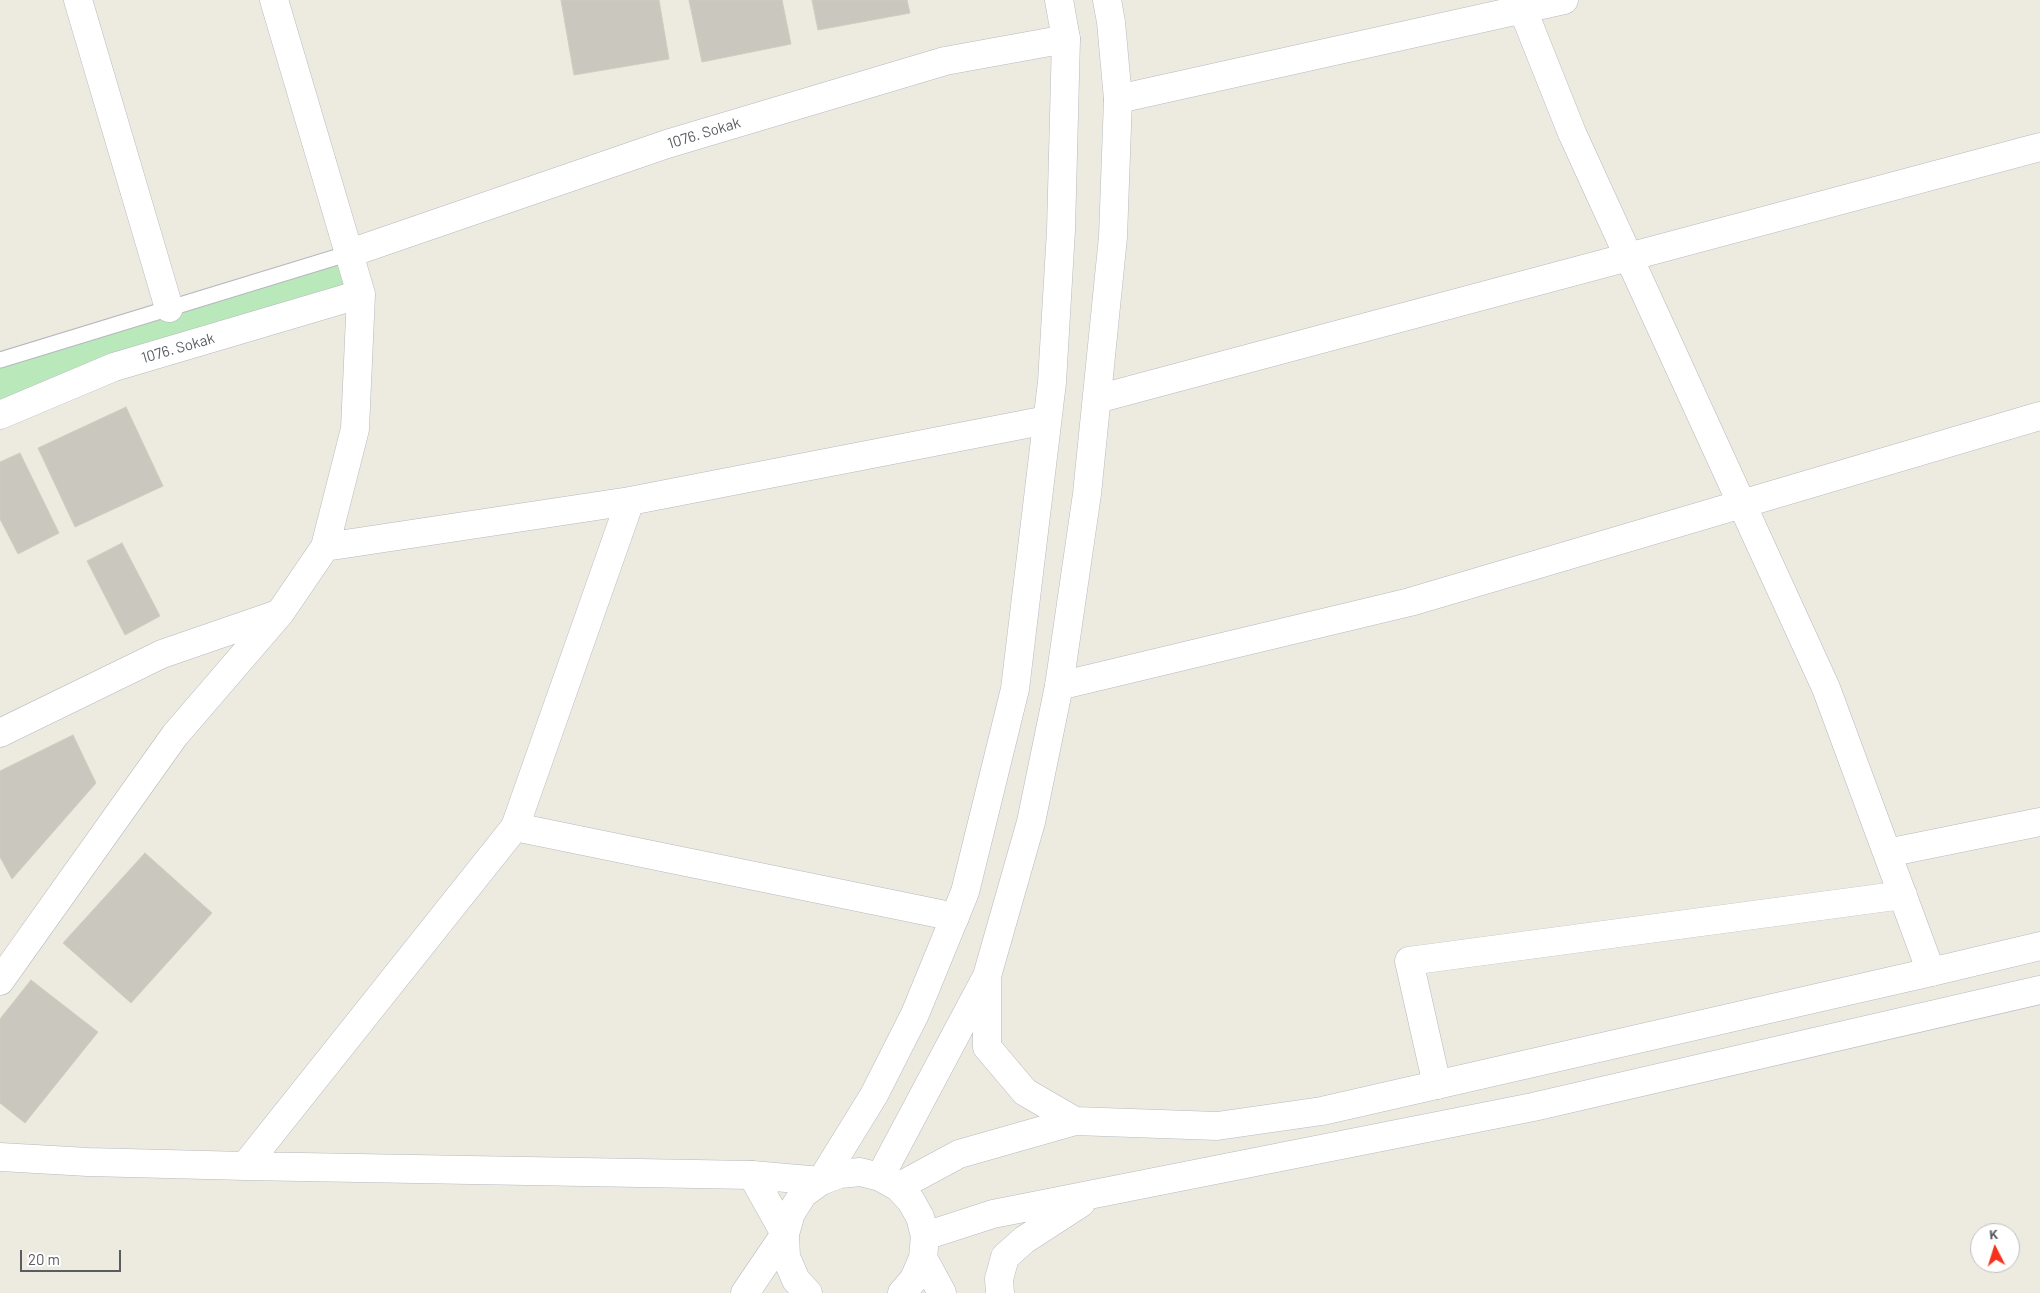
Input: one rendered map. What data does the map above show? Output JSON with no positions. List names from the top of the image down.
{
  "streets": {
    "street": ["1076. Sokak"]
  },
  "scale_bar": "20 m",
  "north": "top"
}
